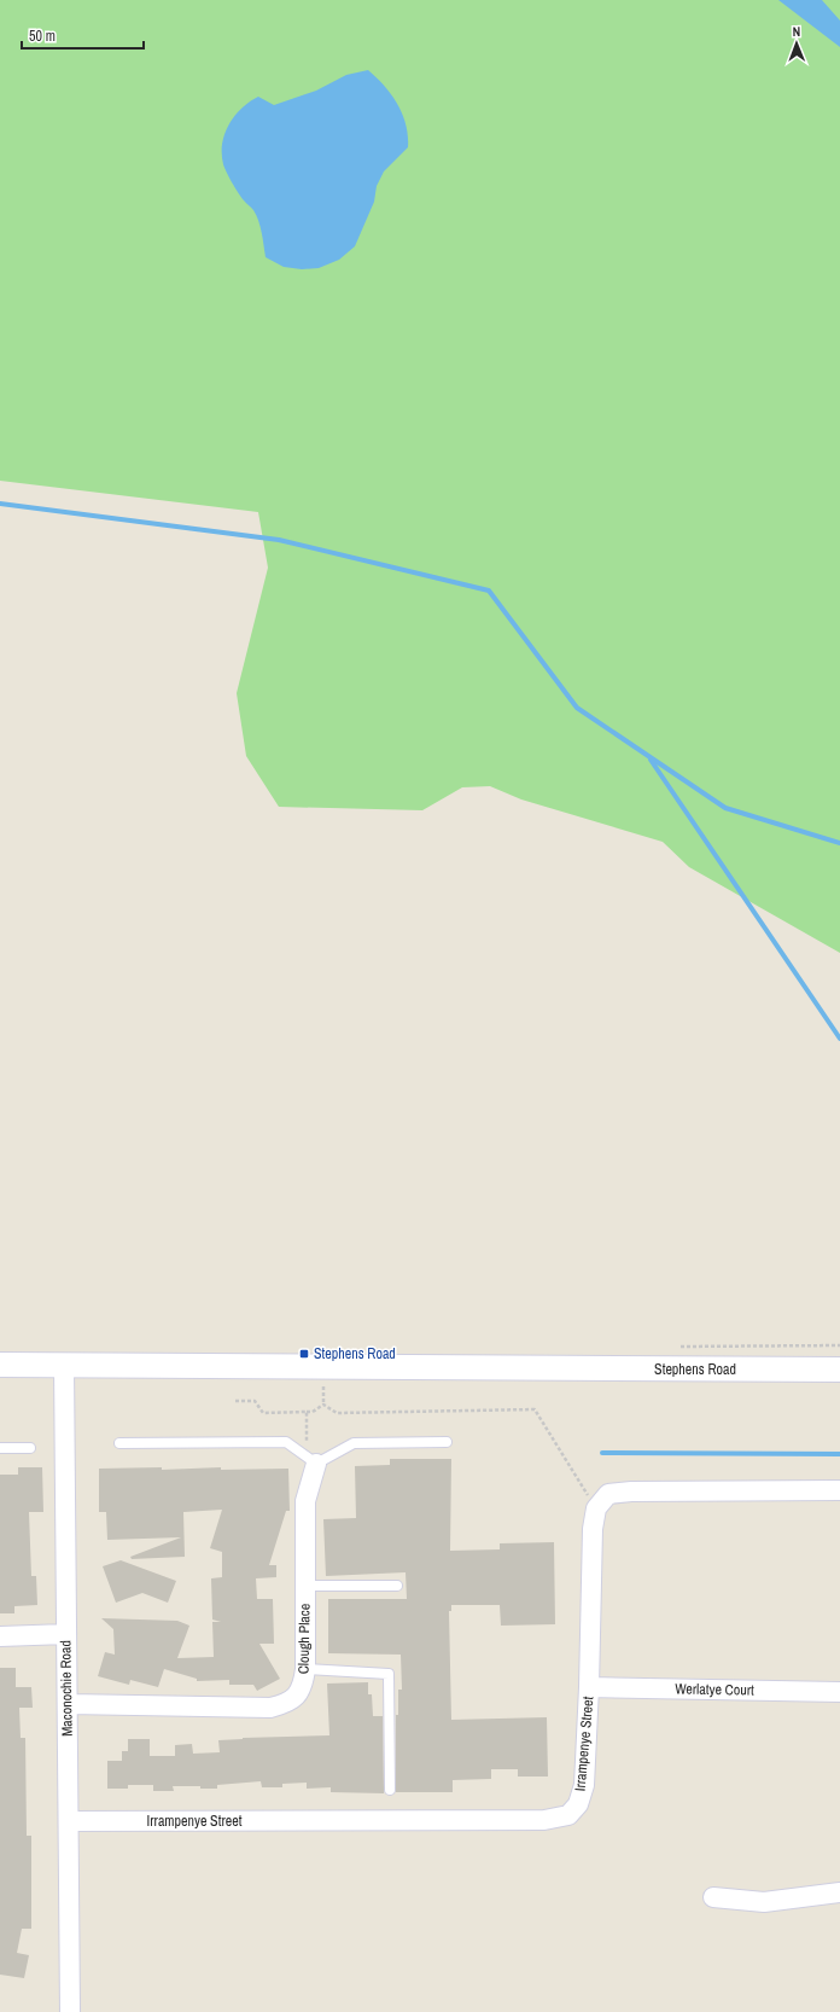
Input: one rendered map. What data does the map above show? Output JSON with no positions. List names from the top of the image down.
{
  "streets": {
    "street": [
      "Stephens Road",
      "Clough Place",
      "Maconochie Road",
      "Werlatye Court",
      "Irrampenye Street"
    ]
  },
  "crossings": [
    ["Stephens Road", "Maconochie Road"],
    ["Clough Place", "Maconochie Road"],
    ["Maconochie Road", "Irrampenye Street"],
    ["Werlatye Court", "Irrampenye Street"]
  ],
  "places": {
    "transit": ["Stephens Road"]
  },
  "scale_bar": "50 m",
  "north": "top"
}
